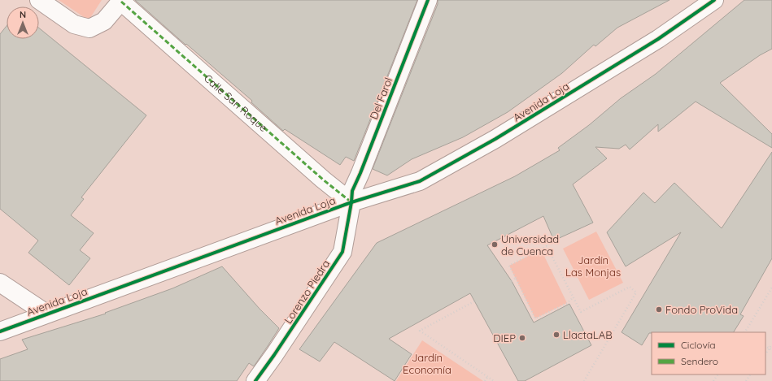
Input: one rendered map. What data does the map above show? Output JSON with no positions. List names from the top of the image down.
{
  "streets": {
    "street": [
      "Del Farol",
      "Avenida Loja",
      "Calle San Roque",
      "Lorenzo Piedra"
    ]
  },
  "crossings": [
    ["Del Farol", "Avenida Loja"],
    ["Del Farol", "Calle San Roque"],
    ["Del Farol", "Lorenzo Piedra"],
    ["Avenida Loja", "Calle San Roque"],
    ["Avenida Loja", "Lorenzo Piedra"],
    ["Calle San Roque", "Lorenzo Piedra"]
  ],
  "parks": ["Jardín Las Monjas", "Jardín Economía"],
  "places": [
    "Universidad de Cuenca",
    "Fondo ProVida",
    "LlactaLAB",
    "DIEP"
  ],
  "legend": ["Ciclovía", "Sendero"],
  "north": "top"
}
